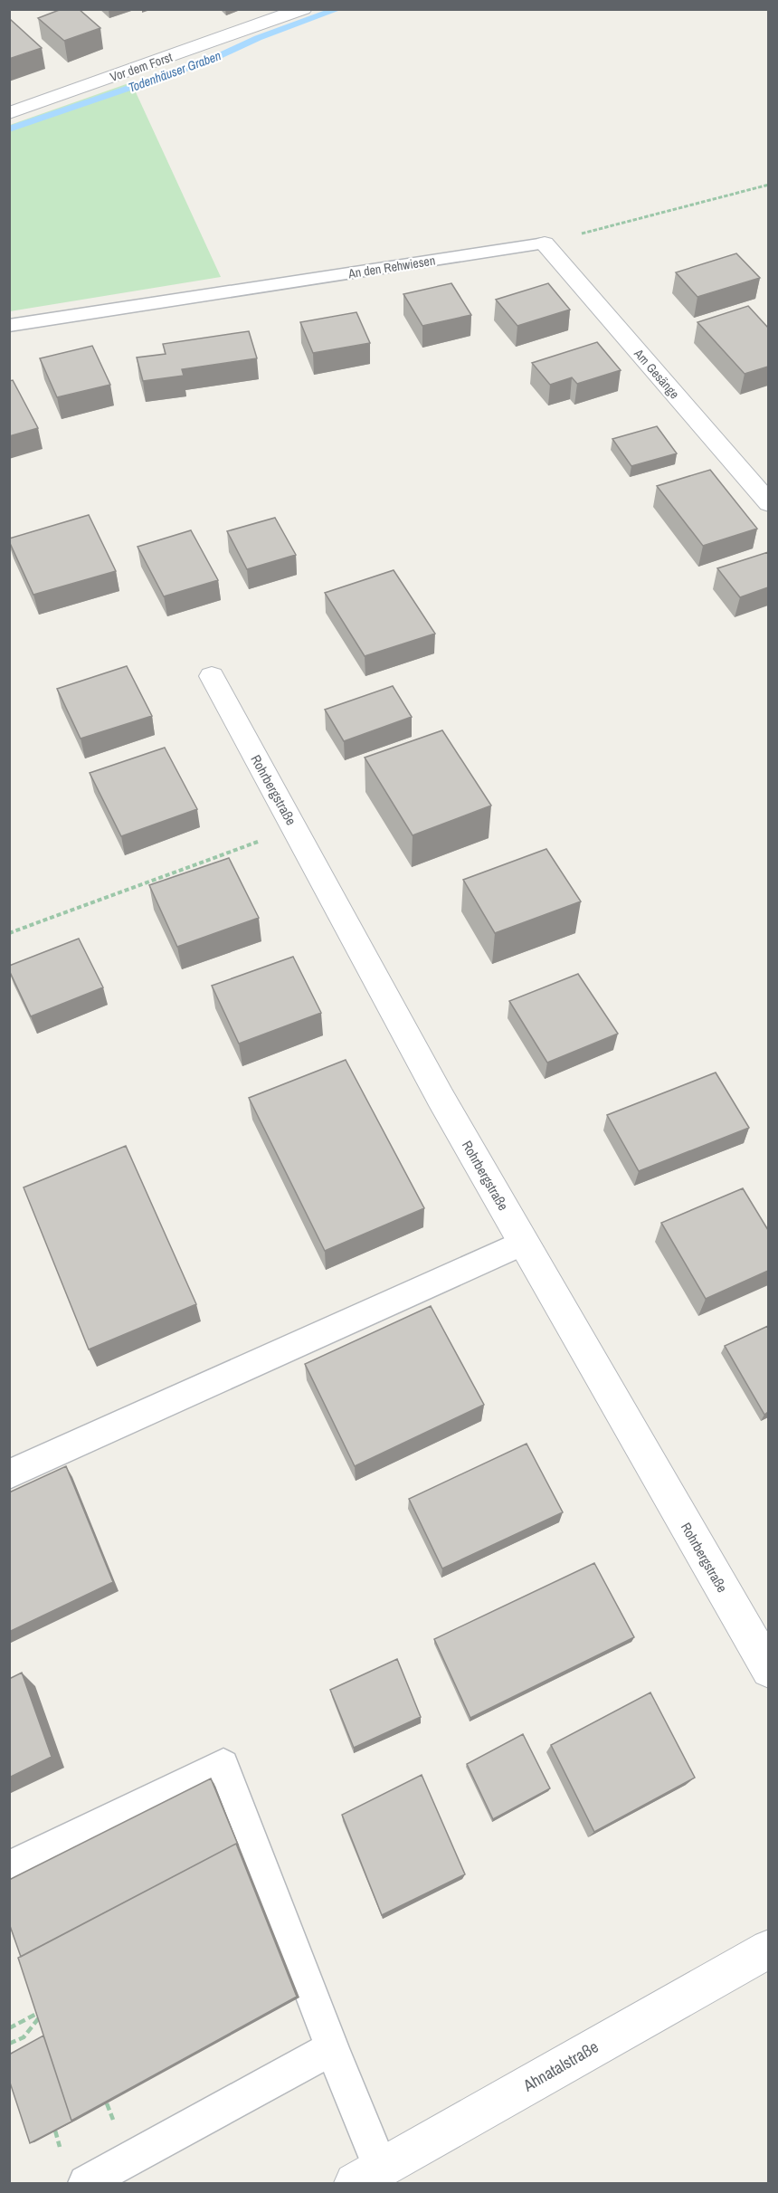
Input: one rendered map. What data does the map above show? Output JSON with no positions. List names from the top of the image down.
{
  "streets": {
    "street": [
      "Vor dem Forst",
      "Am Gesänge",
      "Rohrbergstraße",
      "Ahnatalstraße"
    ],
    "lane": ["An den Rehwiesen"]
  },
  "crossings": [
    ["An den Rehwiesen", "Am Gesänge"]
  ],
  "water": ["Todenhäuser Graben"]
}
